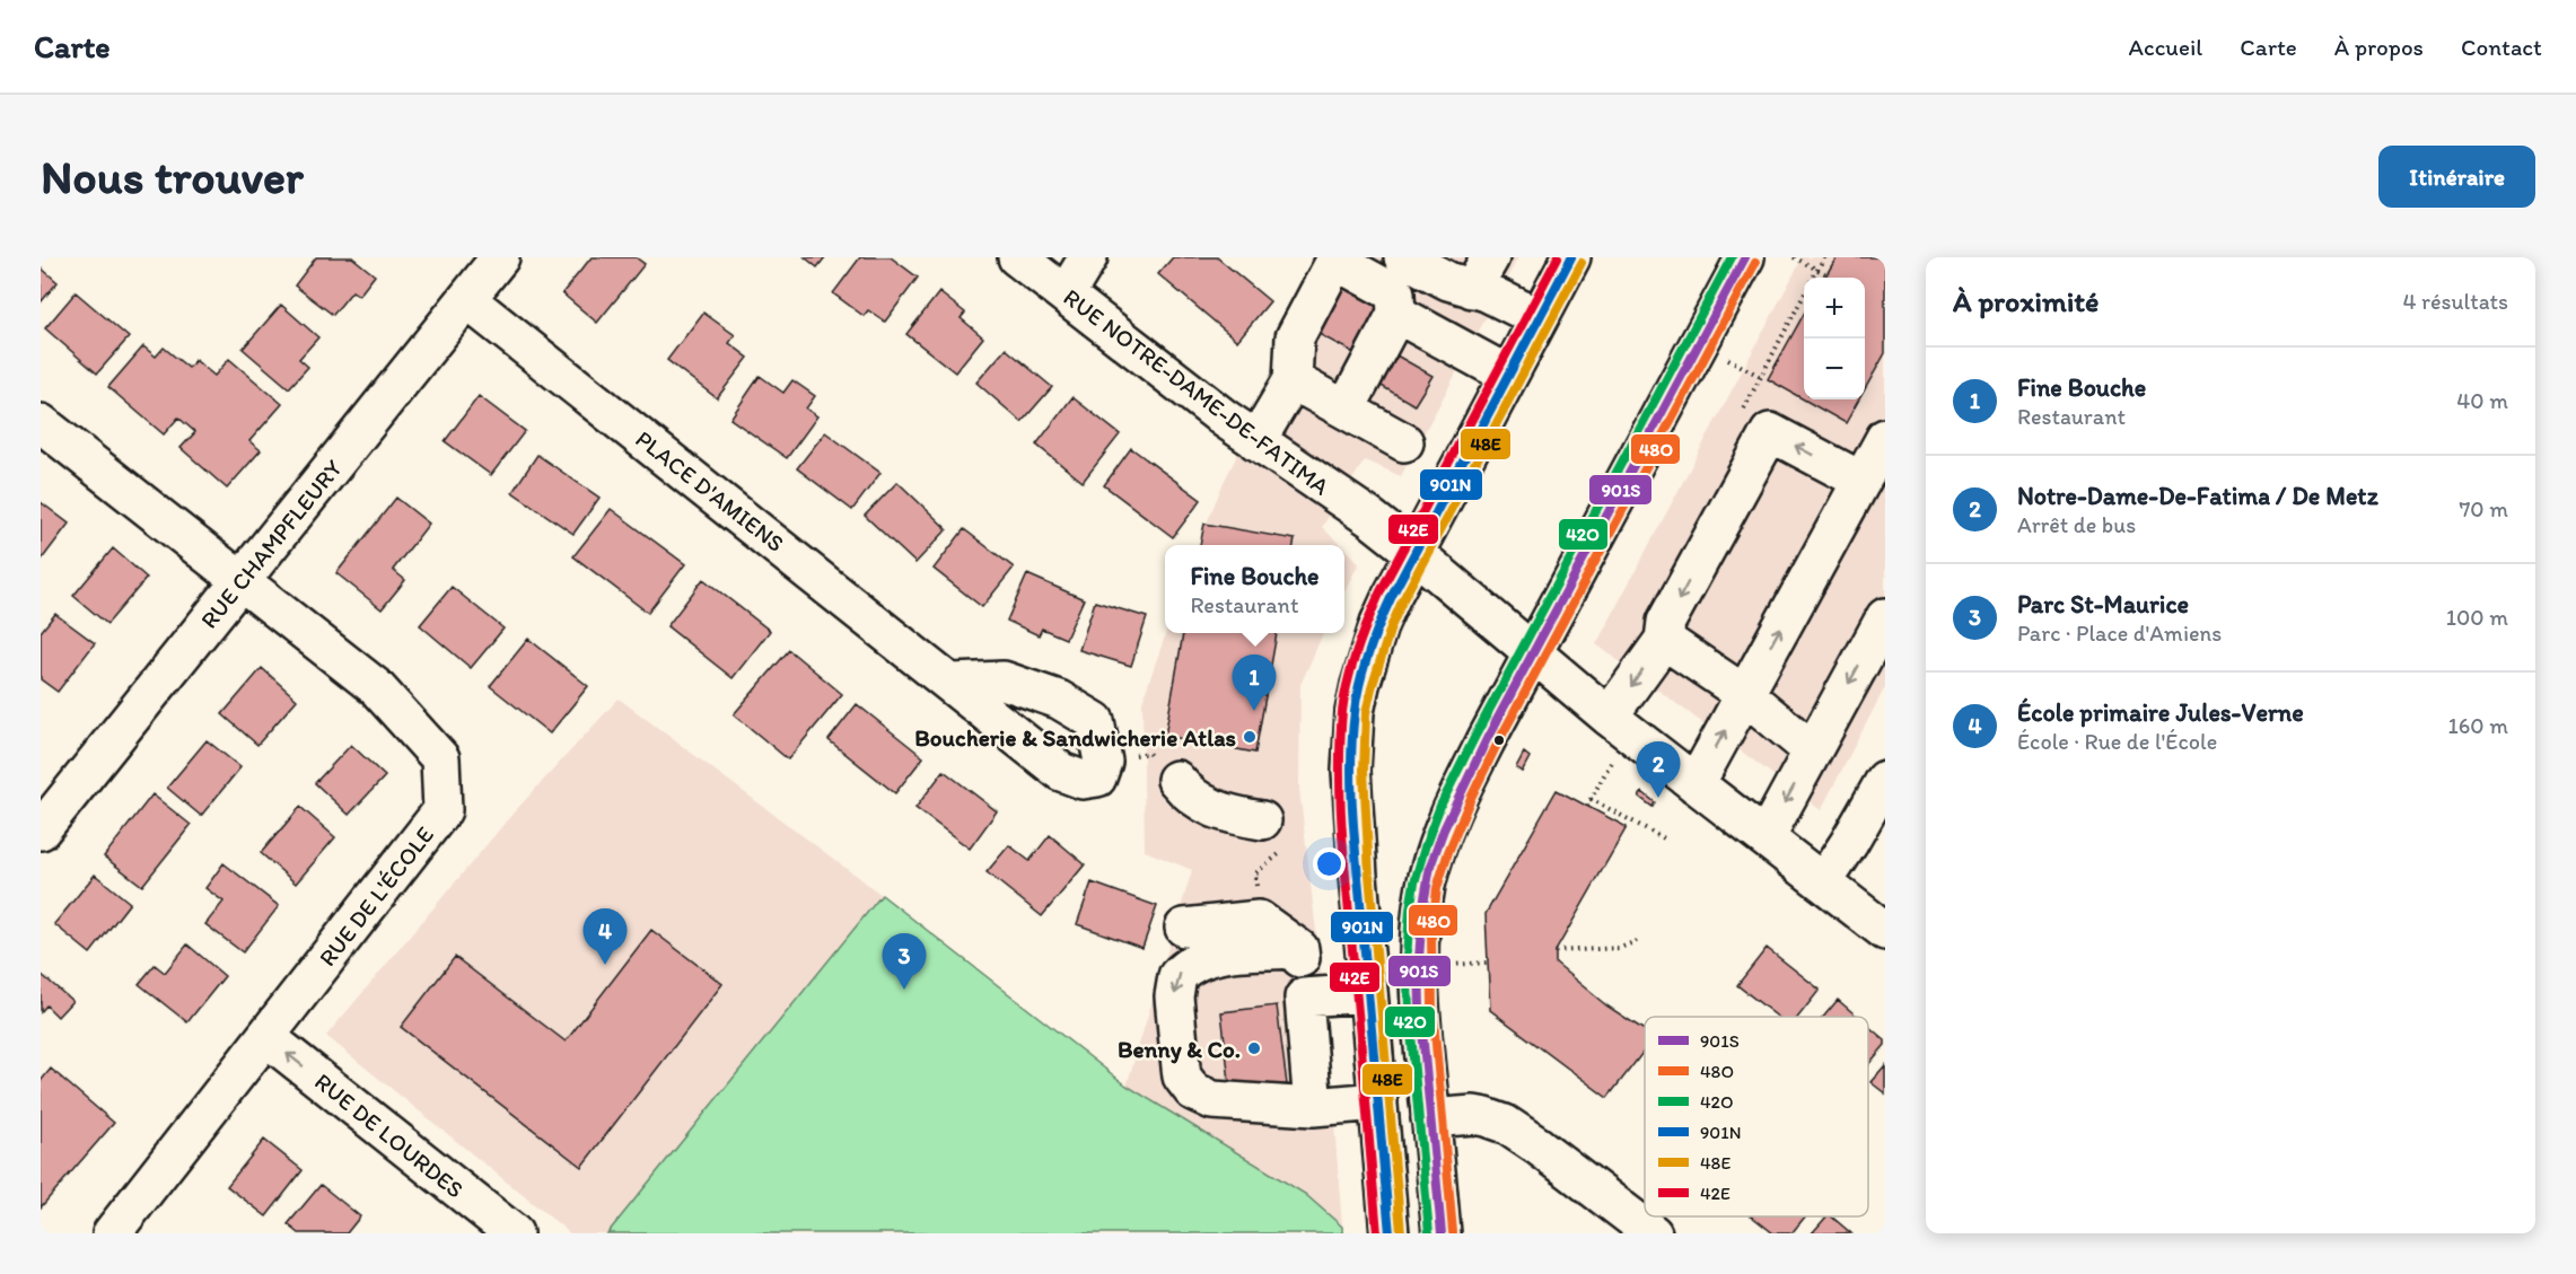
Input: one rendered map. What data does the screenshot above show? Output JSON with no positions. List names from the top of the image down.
{
  "streets": {
    "street": [
      "RUE NOTRE-DAME-DE-FATIMA",
      "PLACE D'AMIENS",
      "RUE CHAMPFLEURY",
      "RUE DE L'ÉCOLE",
      "RUE DE LOURDES"
    ]
  },
  "crossings": [
    ["PLACE D'AMIENS", "RUE CHAMPFLEURY"],
    ["RUE CHAMPFLEURY", "RUE DE L'ÉCOLE"],
    ["RUE DE L'ÉCOLE", "RUE DE LOURDES"]
  ],
  "one_way": ["RUE DE LOURDES"],
  "places": ["Boucherie & Sandwicherie Atlas", "Benny & Co."],
  "lines": [
    "transit line 901S",
    "transit line 42O",
    "transit line 901N",
    "transit line 42E",
    "transit line 48O",
    "transit line 48E"
  ],
  "legend": [
    "901S",
    "48O",
    "42O",
    "901N",
    "48E",
    "42E"
  ],
  "page": {
    "header": "Carte",
    "nav": [
      "Accueil",
      "Carte",
      "À propos",
      "Contact"
    ],
    "buttons": "Itinéraire",
    "title": "Nous trouver",
    "heading": ["À proximité", "4 résultats"],
    "map_buttons": ["+", "−"],
    "list": [
      {
        "mark": "1",
        "name": "Fine Bouche",
        "note": "Restaurant",
        "value": "40 m"
      },
      {
        "mark": "2",
        "name": "Notre-Dame-De-Fatima / De Metz",
        "note": "Arrêt de bus",
        "value": "70 m"
      },
      {
        "mark": "3",
        "name": "Parc St-Maurice",
        "note": "Parc · Place d'Amiens",
        "value": "100 m"
      },
      {
        "mark": "4",
        "name": "École primaire Jules-Verne",
        "note": "École · Rue de l'École",
        "value": "160 m"
      }
    ],
    "popup": ["Fine Bouche", "Restaurant"],
    "pins": [
      "1",
      "2",
      "4",
      "3"
    ]
  }
}
